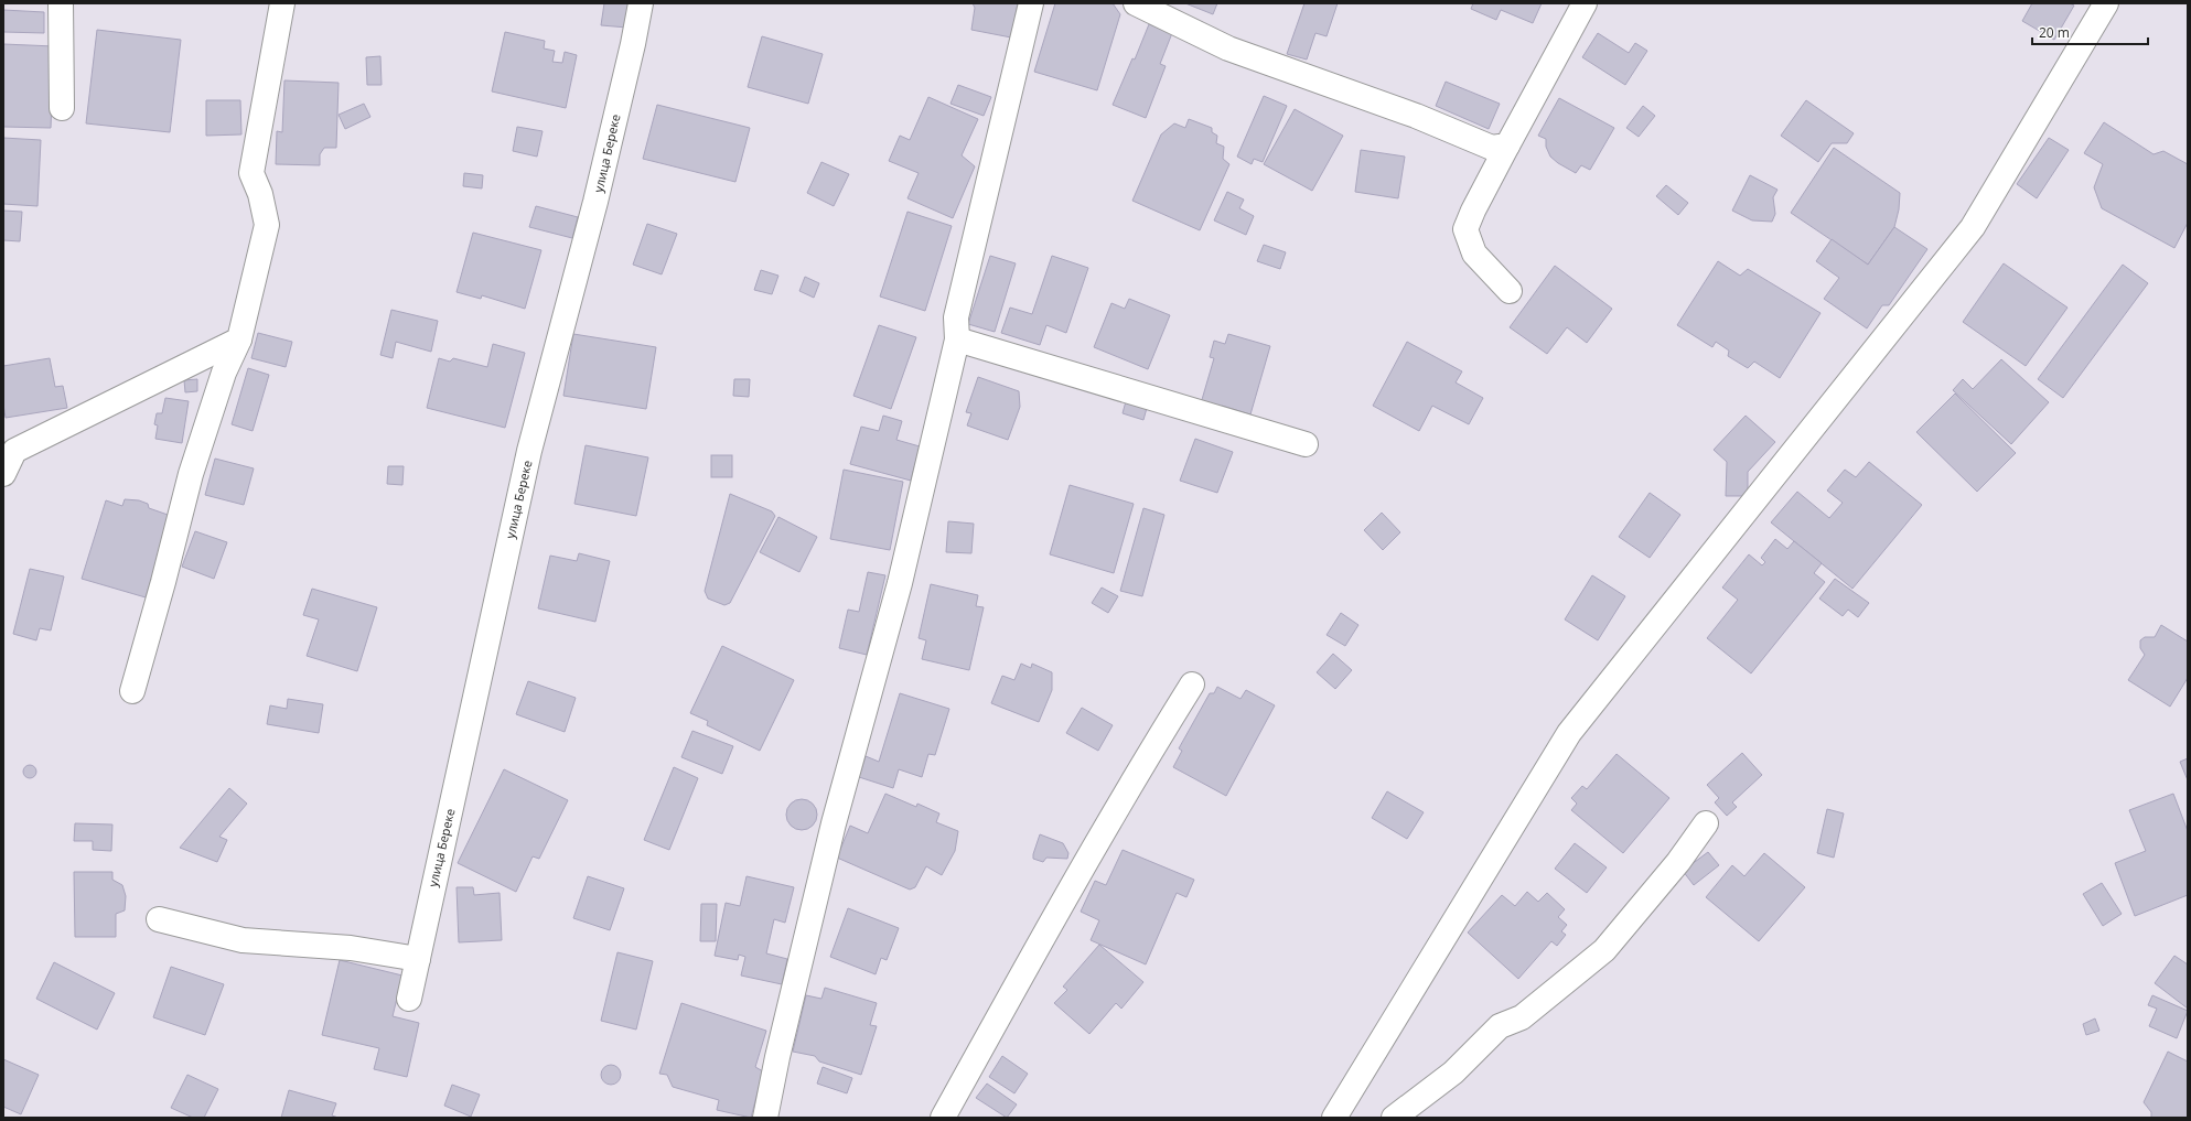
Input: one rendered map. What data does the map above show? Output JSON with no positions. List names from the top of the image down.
{
  "streets": {
    "street": ["улица Береке"]
  },
  "scale_bar": "20 m"
}
